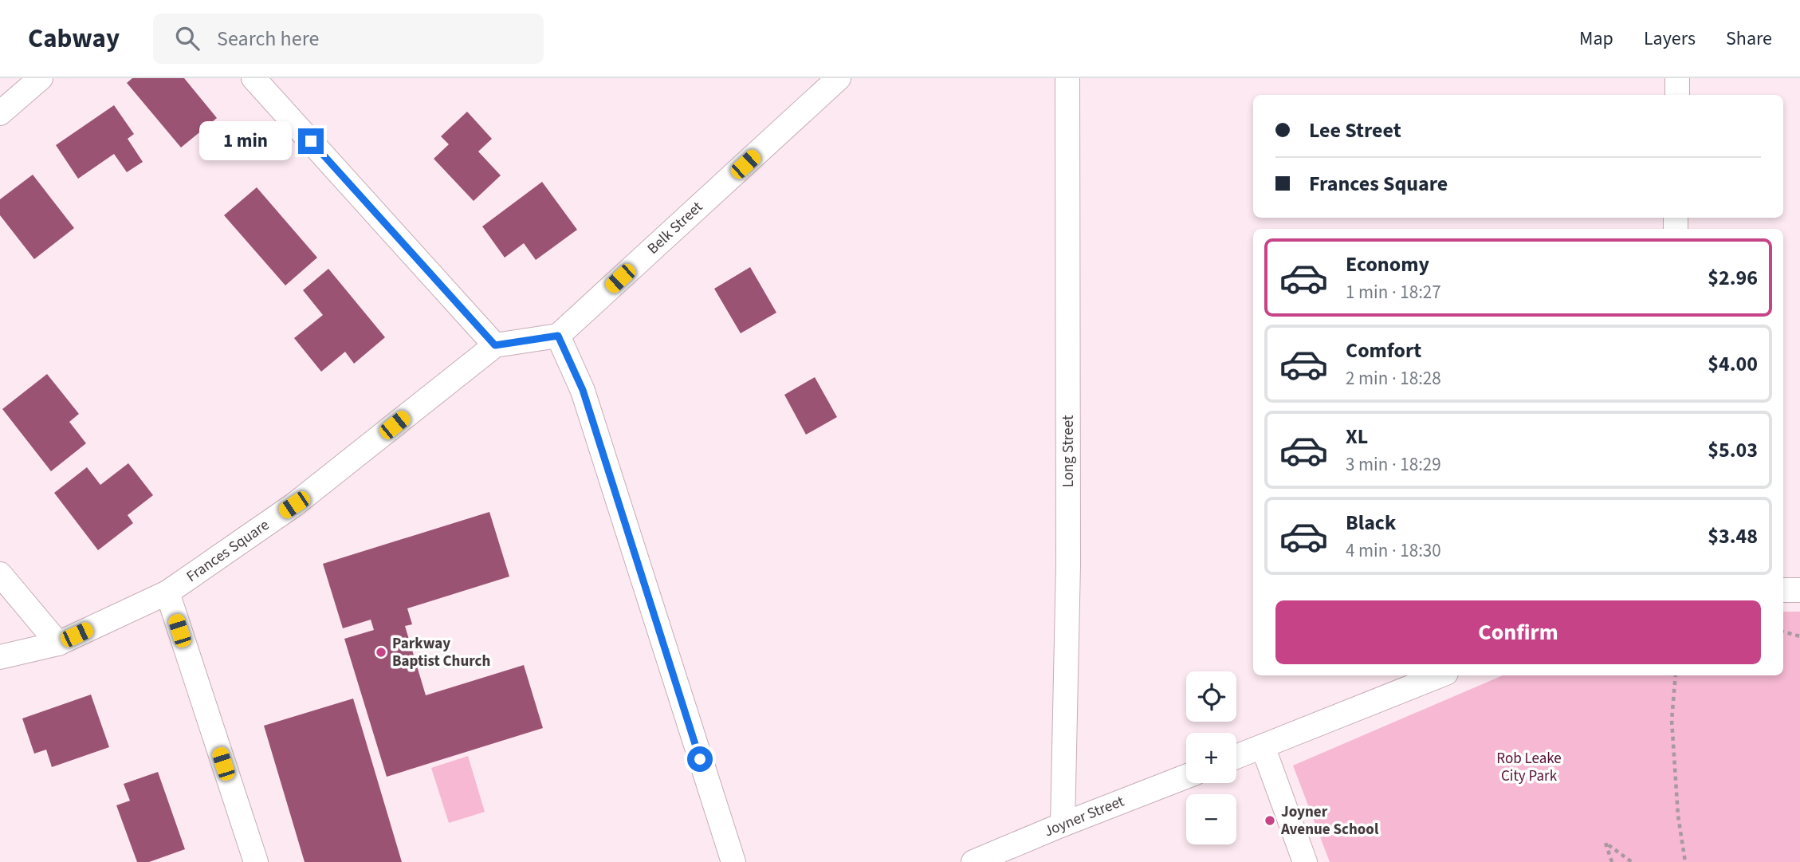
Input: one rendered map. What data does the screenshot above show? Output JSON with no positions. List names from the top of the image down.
{
  "streets": {
    "street": [
      "Belk Street",
      "Long Street",
      "Frances Square",
      "Joyner Street"
    ]
  },
  "crossings": [
    ["Long Street", "Joyner Street"]
  ],
  "parks": ["Rob Leake City Park"],
  "places": ["Parkway Baptist Church", "Joyner Avenue School"],
  "page": {
    "header": "Cabway",
    "search": "Search here",
    "nav": ["Map", "Layers", "Share"],
    "banner": ["Lee Street", "Frances Square"],
    "bubble": "1 min",
    "list": [
      {
        "name": "Economy",
        "note": "1 min · 18:27",
        "value": "$2.96"
      },
      {
        "name": "Comfort",
        "note": "2 min · 18:28",
        "value": "$4.00"
      },
      {
        "name": "XL",
        "note": "3 min · 18:29",
        "value": "$5.03"
      },
      {
        "name": "Black",
        "note": "4 min · 18:30",
        "value": "$3.48"
      }
    ],
    "buttons": "Confirm",
    "map_buttons": ["+", "−"]
  }
}
